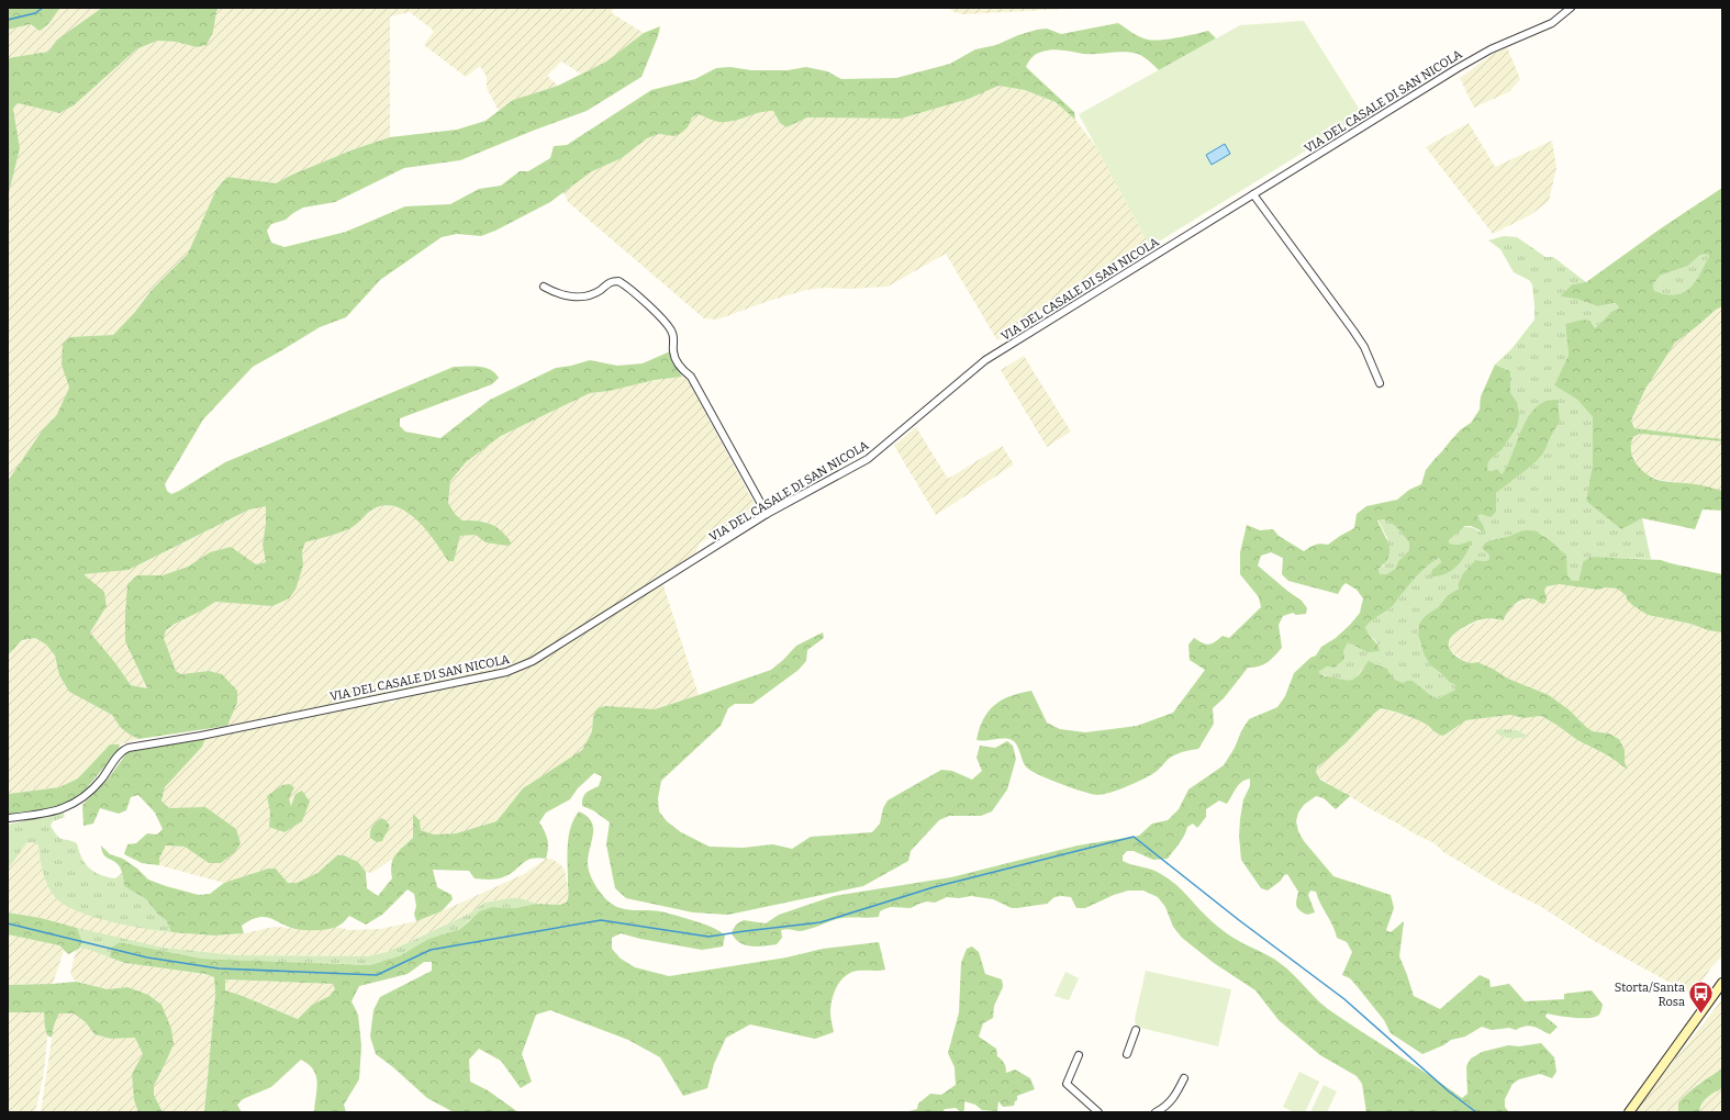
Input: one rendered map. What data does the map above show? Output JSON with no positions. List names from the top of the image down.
{
  "streets": {
    "street": ["VIA DEL CASALE DI SAN NICOLA"]
  },
  "places": {
    "bus stop": ["Storta/Santa Rosa"]
  }
}
